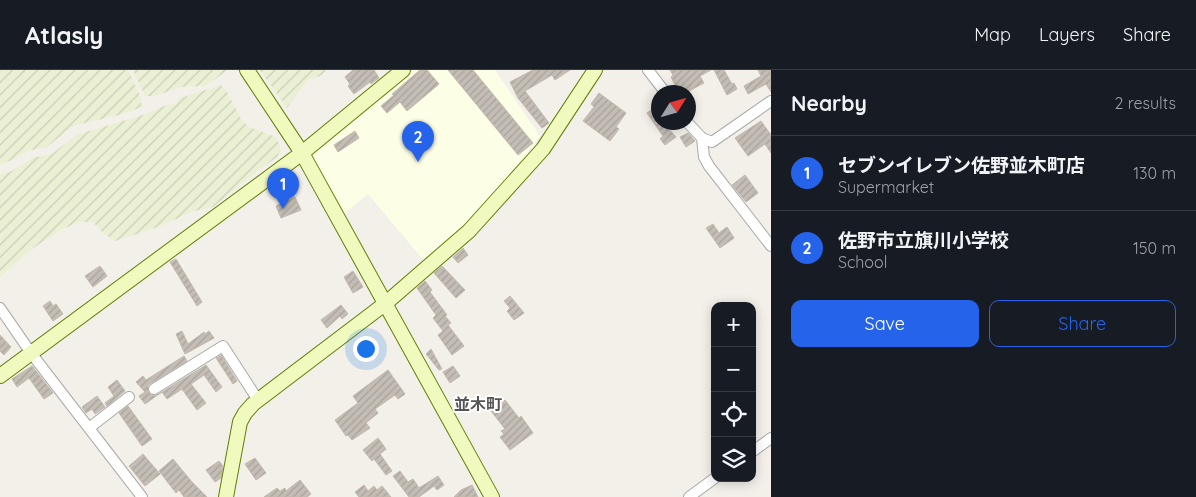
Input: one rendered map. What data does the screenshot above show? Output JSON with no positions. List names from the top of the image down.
{
  "districts": ["並木町"],
  "north": "top right",
  "page": {
    "header": "Atlasly",
    "nav": ["Map", "Layers", "Share"],
    "heading": ["Nearby", "2 results"],
    "pins": ["2", "1"],
    "list": [
      {
        "mark": "1",
        "name": "セブンイレブン佐野並木町店",
        "note": "Supermarket",
        "value": "130 m"
      },
      {
        "mark": "2",
        "name": "佐野市立旗川小学校",
        "note": "School",
        "value": "150 m"
      }
    ],
    "buttons": ["Save", "Share"],
    "map_buttons": ["+", "−"]
  }
}
